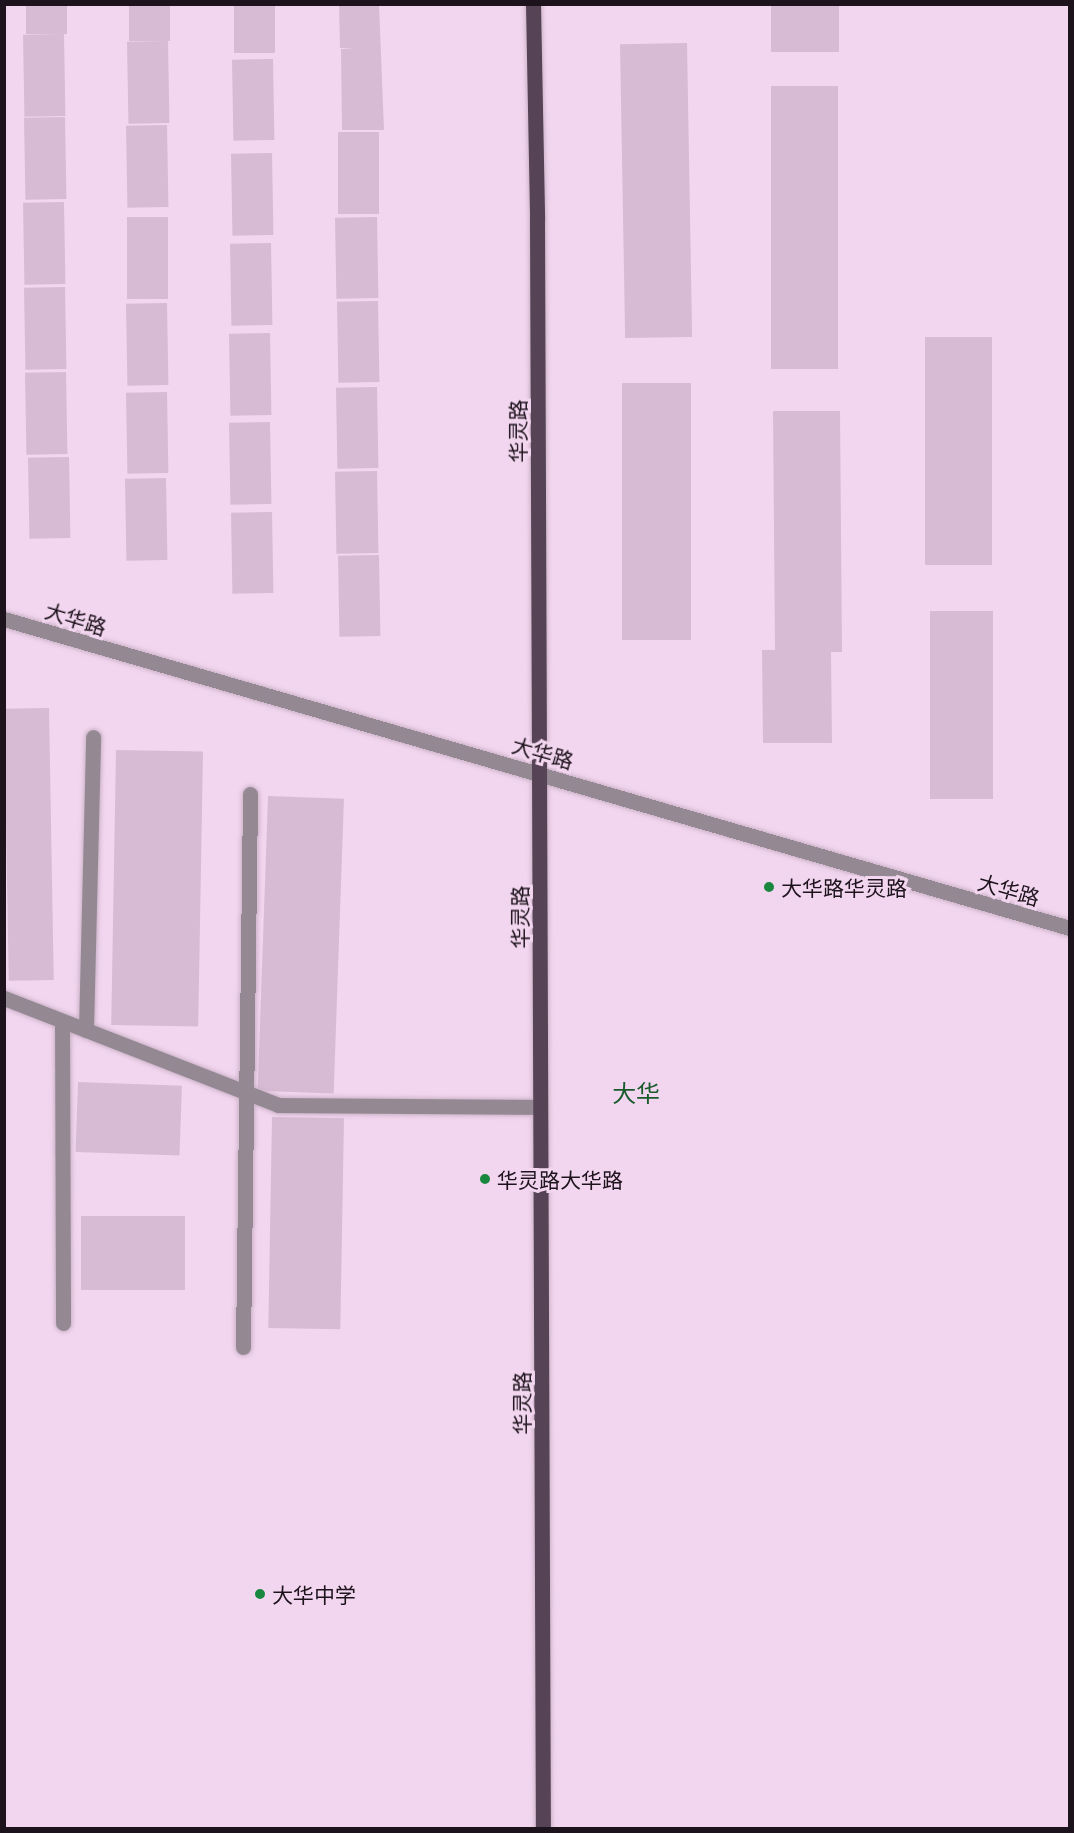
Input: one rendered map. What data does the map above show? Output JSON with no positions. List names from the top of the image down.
{
  "streets": {
    "main road": ["华灵路"],
    "street": ["大华路"]
  },
  "crossings": [
    ["华灵路", "大华路"]
  ],
  "districts": ["大华"],
  "places": ["大华路华灵路", "华灵路大华路", "大华中学"]
}
